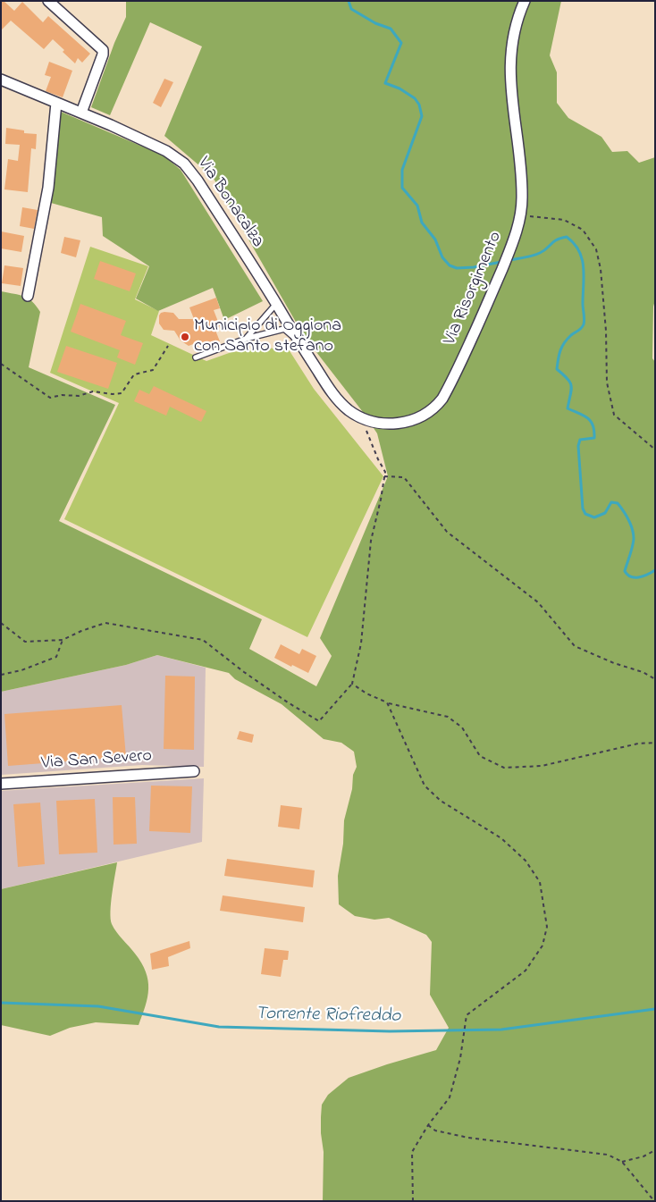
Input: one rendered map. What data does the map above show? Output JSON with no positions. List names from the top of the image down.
{
  "streets": {
    "street": ["Via Bonacalza", "Via Risorgimento", "Via San Severo"]
  },
  "crossings": [
    ["Via Bonacalza", "Via Risorgimento"]
  ],
  "water": ["Torrente Riofreddo"],
  "places": ["Municipio di Oggiona con Santo stefano"]
}
